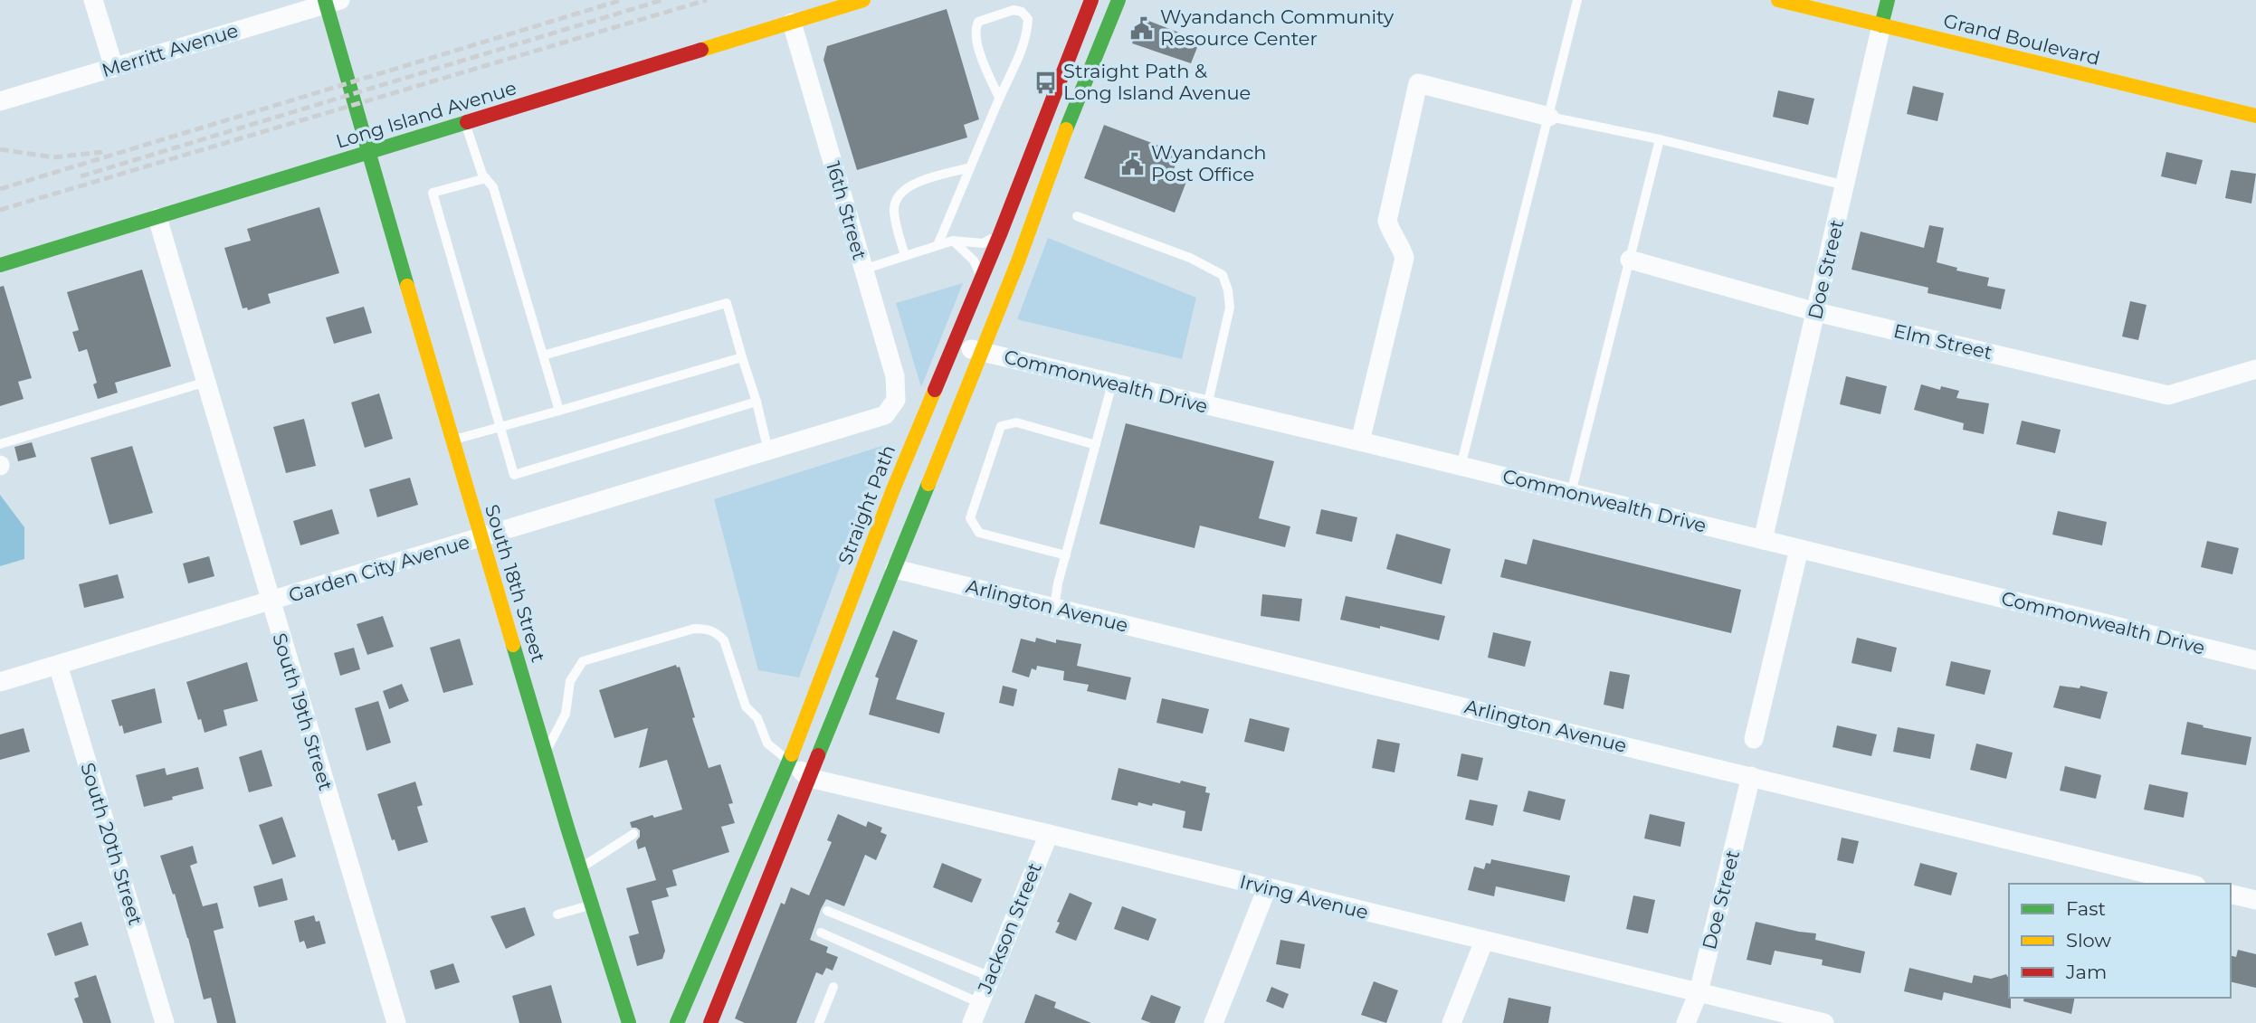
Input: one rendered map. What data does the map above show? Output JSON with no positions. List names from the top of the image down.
{
  "streets": {
    "street": [
      "Grand Boulevard",
      "Merritt Avenue",
      "Long Island Avenue",
      "16th Street",
      "Doe Street",
      "Elm Street",
      "Commonwealth Drive",
      "Straight Path",
      "Garden City Avenue",
      "South 18th Street",
      "Arlington Avenue",
      "South 19th Street",
      "South 20th Street",
      "Irving Avenue",
      "Jackson Street"
    ]
  },
  "crossings": [
    ["Grand Boulevard", "Doe Street"],
    ["Merritt Avenue", "South 18th Street"],
    ["Long Island Avenue", "16th Street"],
    ["Long Island Avenue", "South 18th Street"],
    ["Long Island Avenue", "South 19th Street"],
    ["16th Street", "Garden City Avenue"],
    ["Doe Street", "Elm Street"],
    ["Doe Street", "Commonwealth Drive"],
    ["Doe Street", "Arlington Avenue"],
    ["Doe Street", "Irving Avenue"],
    ["Commonwealth Drive", "Straight Path"],
    ["Straight Path", "Irving Avenue"],
    ["Garden City Avenue", "South 18th Street"],
    ["Garden City Avenue", "South 19th Street"],
    ["Garden City Avenue", "South 20th Street"],
    ["Irving Avenue", "Jackson Street"]
  ],
  "places": {
    "public building": ["Wyandanch Community Resource Center", "Wyandanch Post Office"],
    "bus stop": ["Straight Path & Long Island Avenue"]
  },
  "legend": ["Fast", "Slow", "Jam"]
}
